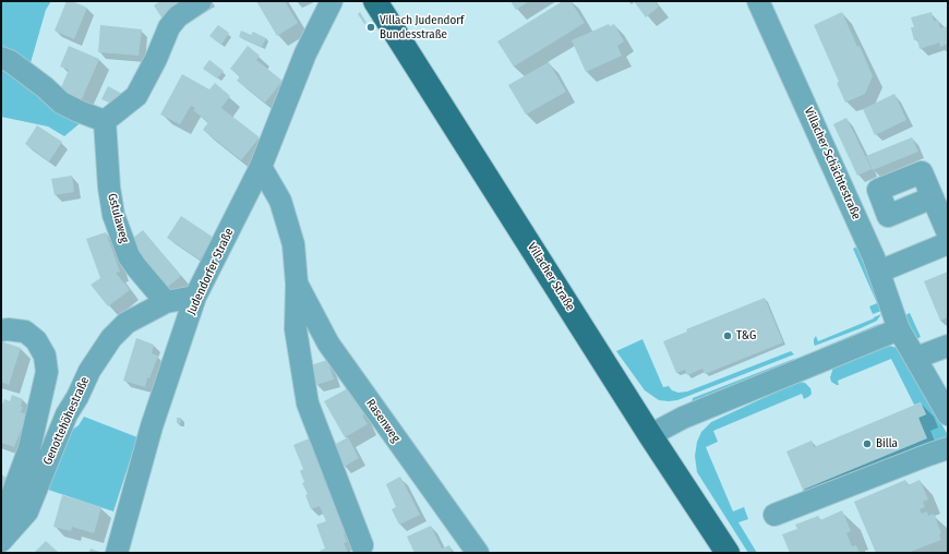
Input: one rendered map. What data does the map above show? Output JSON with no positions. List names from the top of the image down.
{
  "streets": {
    "main road": ["Villacher Straße"],
    "street": [
      "Villacher Schächtestraße",
      "Gstulaweg",
      "Judendorfer Straße",
      "Genottehöhestraße",
      "Rasenweg"
    ]
  },
  "crossings": [
    ["Gstulaweg", "Genottehöhestraße"],
    ["Judendorfer Straße", "Genottehöhestraße"],
    ["Judendorfer Straße", "Rasenweg"]
  ],
  "places": ["Villach Judendorf Bundesstraße", "T&G", "Billa"]
}
